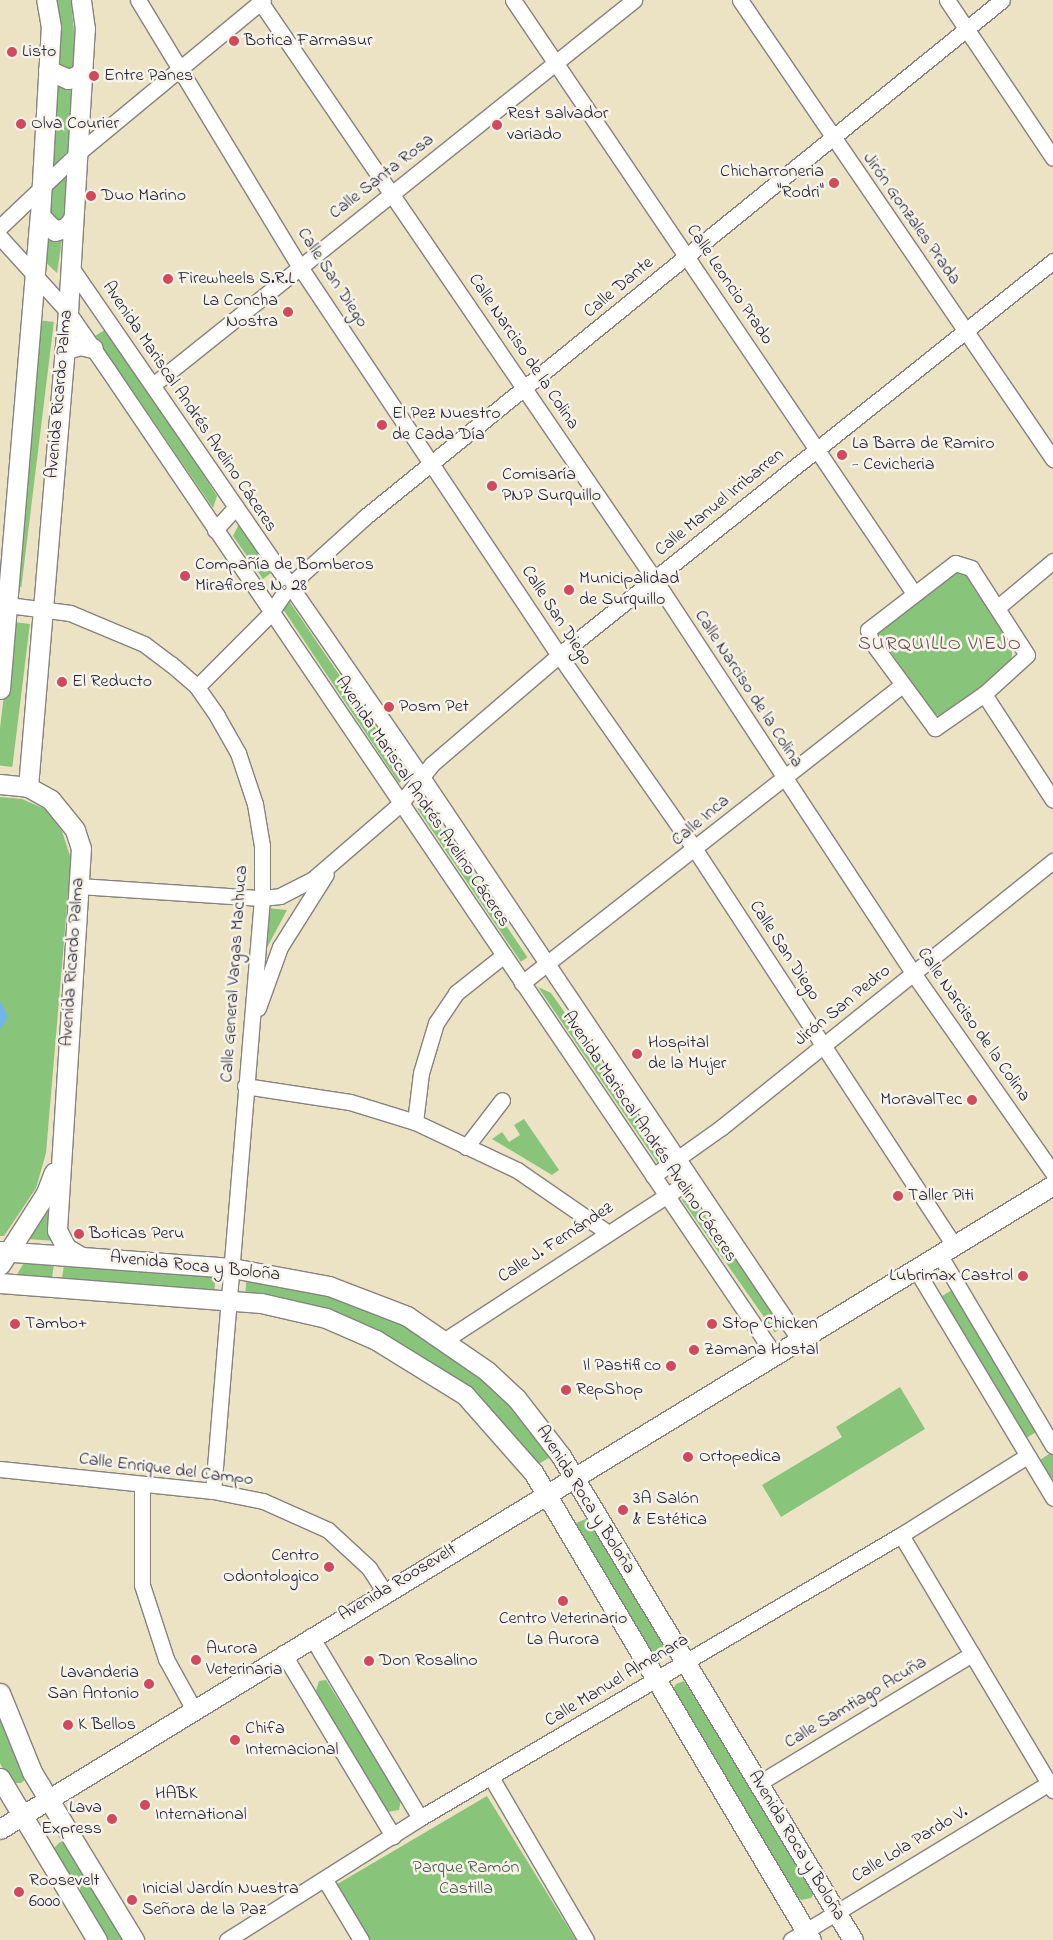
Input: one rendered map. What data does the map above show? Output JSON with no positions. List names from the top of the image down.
{
  "streets": {
    "main road": ["Avenida Ricardo Palma", "Avenida Roca y Boloña", "Avenida Roosevelt"],
    "street": [
      "Calle Santa Rosa",
      "Jirón Gonzales Prada",
      "Calle San Diego",
      "Calle Leoncio Prado",
      "Calle Dante",
      "Calle Narciso de la Colina",
      "Avenida Mariscal Andrés Avelino Cáceres",
      "Calle Manuel Irribarren",
      "Calle Inca",
      "Calle General Vargas Machuca",
      "Jirón San Pedro",
      "Calle J. Fernández",
      "Calle Enrique del Campo",
      "Calle Manuel Almenara",
      "Calle Samtiago Acuña",
      "Calle Lola Pardo V."
    ]
  },
  "crossings": [
    ["Calle Santa Rosa", "Calle San Diego"],
    ["Calle Santa Rosa", "Calle Leoncio Prado"],
    ["Calle Santa Rosa", "Calle Narciso de la Colina"],
    ["Calle Santa Rosa", "Avenida Mariscal Andrés Avelino Cáceres"],
    ["Jirón Gonzales Prada", "Calle Dante"],
    ["Jirón Gonzales Prada", "Calle Manuel Irribarren"],
    ["Calle San Diego", "Calle Dante"],
    ["Calle San Diego", "Calle Manuel Irribarren"],
    ["Calle San Diego", "Calle Inca"],
    ["Calle San Diego", "Jirón San Pedro"],
    ["Calle San Diego", "Avenida Roosevelt"],
    ["Calle Leoncio Prado", "Calle Dante"],
    ["Calle Leoncio Prado", "Calle Manuel Irribarren"],
    ["Calle Dante", "Calle Narciso de la Colina"],
    ["Calle Dante", "Avenida Mariscal Andrés Avelino Cáceres"],
    ["Calle Dante", "Calle General Vargas Machuca"],
    ["Calle Narciso de la Colina", "Calle Manuel Irribarren"],
    ["Calle Narciso de la Colina", "Calle Inca"],
    ["Calle Narciso de la Colina", "Jirón San Pedro"],
    ["Avenida Ricardo Palma", "Avenida Mariscal Andrés Avelino Cáceres"],
    ["Avenida Ricardo Palma", "Calle Manuel Irribarren"],
    ["Avenida Ricardo Palma", "Calle General Vargas Machuca"],
    ["Avenida Ricardo Palma", "Avenida Roca y Boloña"],
    ["Avenida Mariscal Andrés Avelino Cáceres", "Calle Manuel Irribarren"],
    ["Avenida Mariscal Andrés Avelino Cáceres", "Calle Inca"],
    ["Avenida Mariscal Andrés Avelino Cáceres", "Jirón San Pedro"],
    ["Avenida Mariscal Andrés Avelino Cáceres", "Calle J. Fernández"],
    ["Avenida Mariscal Andrés Avelino Cáceres", "Avenida Roosevelt"],
    ["Calle Manuel Irribarren", "Calle General Vargas Machuca"],
    ["Calle General Vargas Machuca", "Avenida Roca y Boloña"],
    ["Calle General Vargas Machuca", "Calle Enrique del Campo"],
    ["Calle J. Fernández", "Avenida Roca y Boloña"],
    ["Avenida Roca y Boloña", "Avenida Roosevelt"],
    ["Avenida Roca y Boloña", "Calle Manuel Almenara"],
    ["Avenida Roca y Boloña", "Calle Samtiago Acuña"],
    ["Avenida Roca y Boloña", "Calle Lola Pardo V."],
    ["Calle Enrique del Campo", "Avenida Roosevelt"]
  ],
  "districts": ["SURQUILLO VIEJO"],
  "parks": ["Parque Ramón Castilla"],
  "places": [
    "Botica Farmasur",
    "Listo",
    "Entre Panes",
    "Olva Courier",
    "Rest salvador variado",
    "Chicharroneria \"Rodri\"",
    "Duo Marino",
    "Firewheels S.R.L",
    "La Concha Nostra",
    "El Pez Nuestro de Cada Día",
    "La Barra de Ramiro - Cevicheria",
    "Comisaría PNP Surquillo",
    "Compañía de Bomberos Miraflores Nº 28",
    "Municipalidad de Surquillo",
    "El Reducto",
    "Posm Pet",
    "Hospital de la Mujer",
    "MoravalTec",
    "Taller Piti",
    "Boticas Peru",
    "Lubrimax Castrol",
    "Tambo+",
    "Stop Chicken",
    "Zamana Hostal",
    "Il Pastifico",
    "RepShop",
    "Ortopedica",
    "3A Salón & Estética",
    "Centro Odontologico",
    "Centro Veterinario La Aurora",
    "Aurora Veterinaria",
    "Don Rosalino",
    "Lavanderia San Antonio",
    "K Bellos",
    "Chifa Internacional",
    "HABK International",
    "Lava Express",
    "Roosevelt 6000",
    "Inicial Jardín Nuestra Señora de la Paz"
  ]
}
